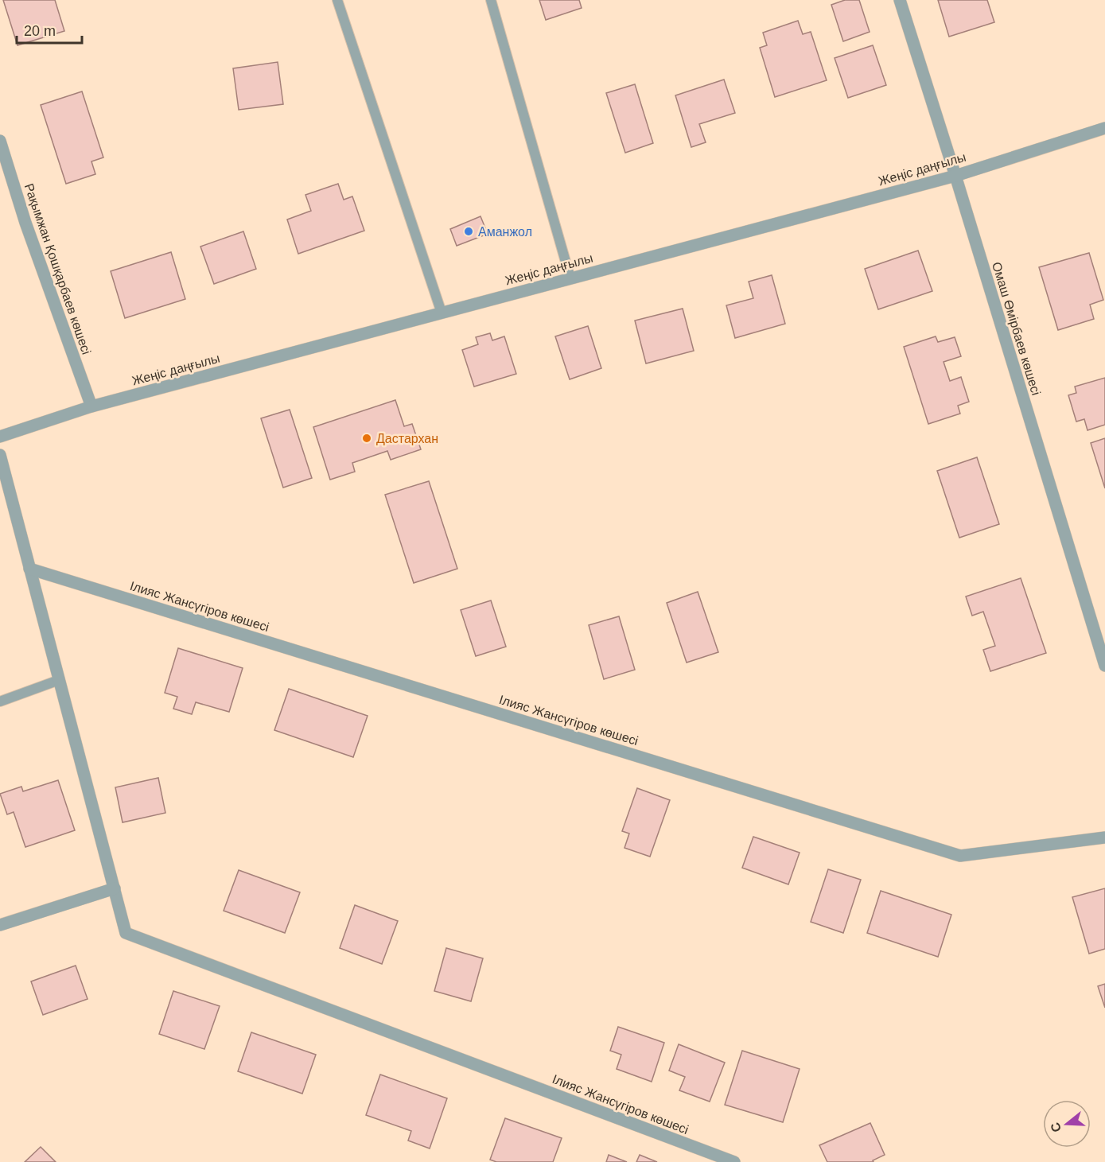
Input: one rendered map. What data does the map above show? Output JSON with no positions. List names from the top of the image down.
{
  "streets": {
    "street": [
      "Жеңіс даңғылы",
      "Рақымжан Қошқарбаев көшесі",
      "Омаш Өмірбаев көшесі",
      "Ілияс Жансүгіров көшесі"
    ]
  },
  "crossings": [
    ["Жеңіс даңғылы", "Рақымжан Қошқарбаев көшесі"],
    ["Жеңіс даңғылы", "Омаш Өмірбаев көшесі"]
  ],
  "places": ["Аманжол", "Дастархан"],
  "scale_bar": "20 m",
  "north": "left"
}
